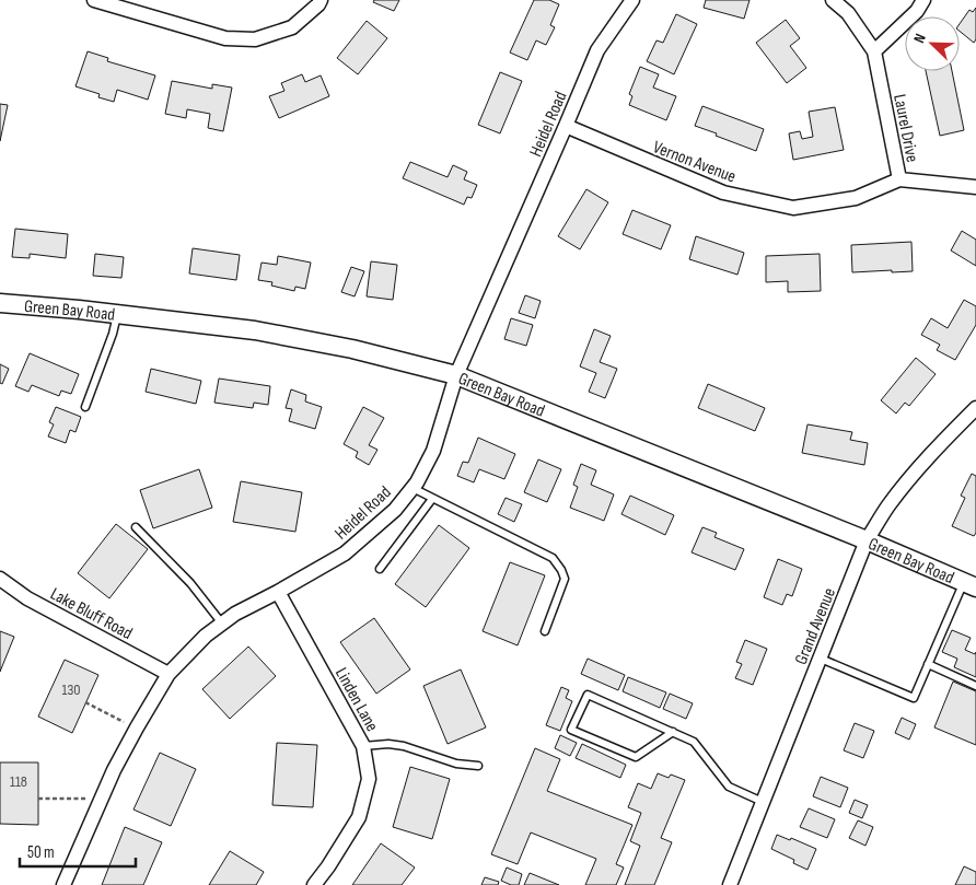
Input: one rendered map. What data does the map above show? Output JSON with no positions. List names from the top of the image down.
{
  "streets": {
    "street": [
      "Heidel Road",
      "Laurel Drive",
      "Vernon Avenue",
      "Green Bay Road",
      "Lake Bluff Road",
      "Grand Avenue",
      "Linden Lane"
    ]
  },
  "crossings": [
    ["Heidel Road", "Vernon Avenue"],
    ["Heidel Road", "Green Bay Road"],
    ["Heidel Road", "Lake Bluff Road"],
    ["Heidel Road", "Linden Lane"],
    ["Laurel Drive", "Vernon Avenue"],
    ["Green Bay Road", "Grand Avenue"]
  ],
  "house_numbers": ["130", "118"],
  "scale_bar": "50 m",
  "north": "top left"
}
